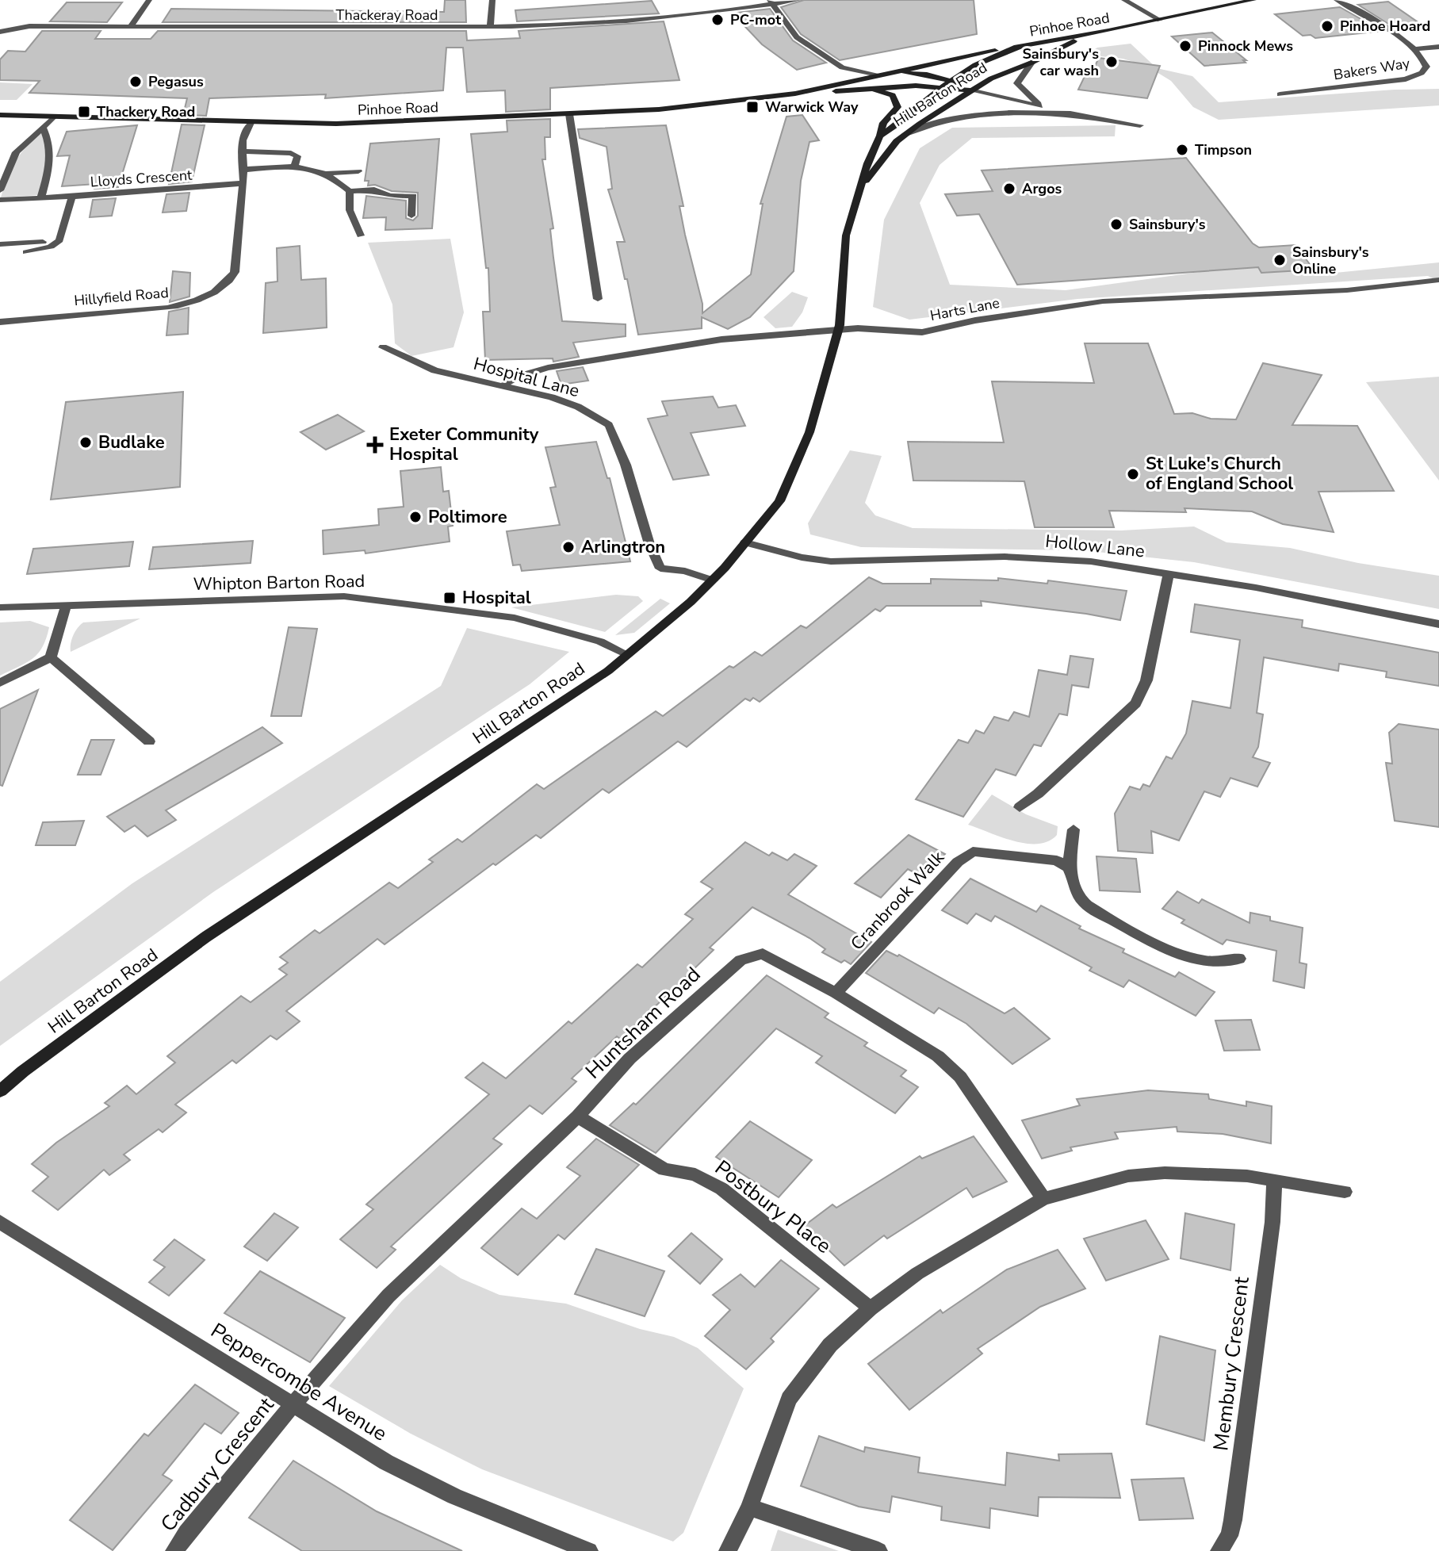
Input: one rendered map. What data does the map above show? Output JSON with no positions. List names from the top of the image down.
{
  "streets": {
    "main road": ["Pinhoe Road", "Hill Barton Road"],
    "street": [
      "Thackeray Road",
      "Bakers Way",
      "Lloyds Crescent",
      "Hillyfield Road",
      "Harts Lane",
      "Hospital Lane",
      "Hollow Lane",
      "Whipton Barton Road",
      "Cranbrook Walk",
      "Huntsham Road",
      "Postbury Place",
      "Membury Crescent",
      "Peppercombe Avenue",
      "Cadbury Crescent"
    ]
  },
  "crossings": [
    ["Pinhoe Road", "Hill Barton Road"],
    ["Pinhoe Road", "Hillyfield Road"],
    ["Hill Barton Road", "Harts Lane"],
    ["Hill Barton Road", "Hospital Lane"],
    ["Hill Barton Road", "Hollow Lane"],
    ["Hill Barton Road", "Whipton Barton Road"],
    ["Lloyds Crescent", "Hillyfield Road"],
    ["Harts Lane", "Hospital Lane"],
    ["Cranbrook Walk", "Huntsham Road"],
    ["Huntsham Road", "Postbury Place"],
    ["Huntsham Road", "Peppercombe Avenue"],
    ["Huntsham Road", "Cadbury Crescent"],
    ["Peppercombe Avenue", "Cadbury Crescent"]
  ],
  "places": {
    "other": [
      "PC-mot",
      "Pinhoe Hoard",
      "Pinnock Mews",
      "Sainsbury's car wash",
      "Pegasus",
      "Timpson",
      "Argos",
      "Sainsbury's",
      "Sainsbury's Online",
      "Budlake",
      "St Luke's Church of England School",
      "Poltimore",
      "Arlingtron"
    ],
    "transit": ["Warwick Way", "Thackery Road", "Hospital"],
    "health": ["Exeter Community Hospital"]
  }
}
